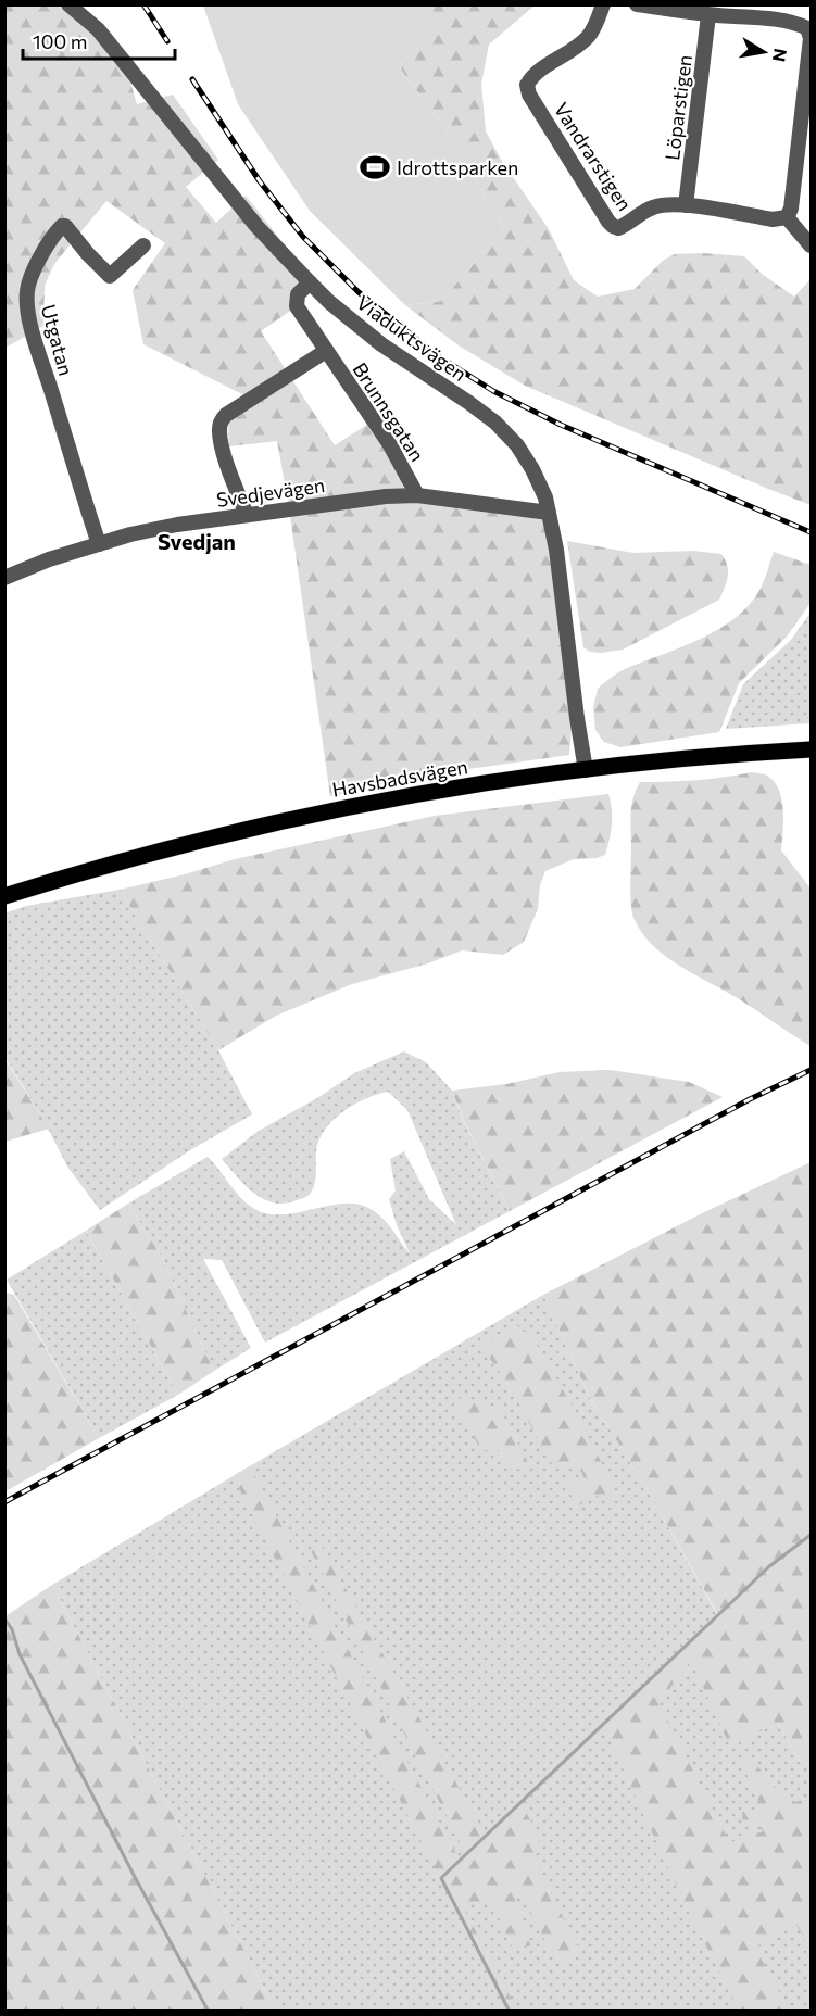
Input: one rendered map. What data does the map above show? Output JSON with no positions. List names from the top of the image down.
{
  "streets": {
    "main road": ["Havsbadsvägen"],
    "street": [
      "Löparstigen",
      "Vandrarstigen",
      "Viaduktsvägen",
      "Utgatan",
      "Brunnsgatan",
      "Svedjevägen"
    ]
  },
  "crossings": [
    ["Löparstigen", "Vandrarstigen"],
    ["Viaduktsvägen", "Brunnsgatan"],
    ["Viaduktsvägen", "Svedjevägen"],
    ["Viaduktsvägen", "Havsbadsvägen"],
    ["Utgatan", "Svedjevägen"],
    ["Brunnsgatan", "Svedjevägen"]
  ],
  "districts": ["Svedjan"],
  "places": {
    "sports": ["Idrottsparken"]
  },
  "scale_bar": "100 m",
  "north": "right"
}
